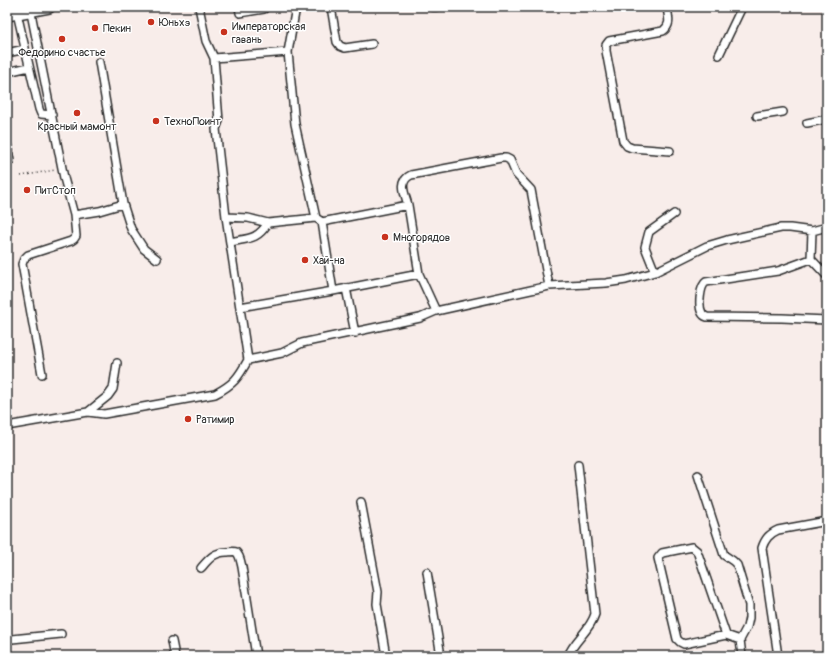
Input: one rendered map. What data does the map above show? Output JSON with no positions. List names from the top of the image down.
{
  "places": [
    "Юньхэ",
    "Пекин",
    "Императорская гавань",
    "Федорино счастье",
    "Красный мамонт",
    "ТехноПоинт",
    "ПитСтоп",
    "Многорядов",
    "Хай-на",
    "Ратимир"
  ]
}
